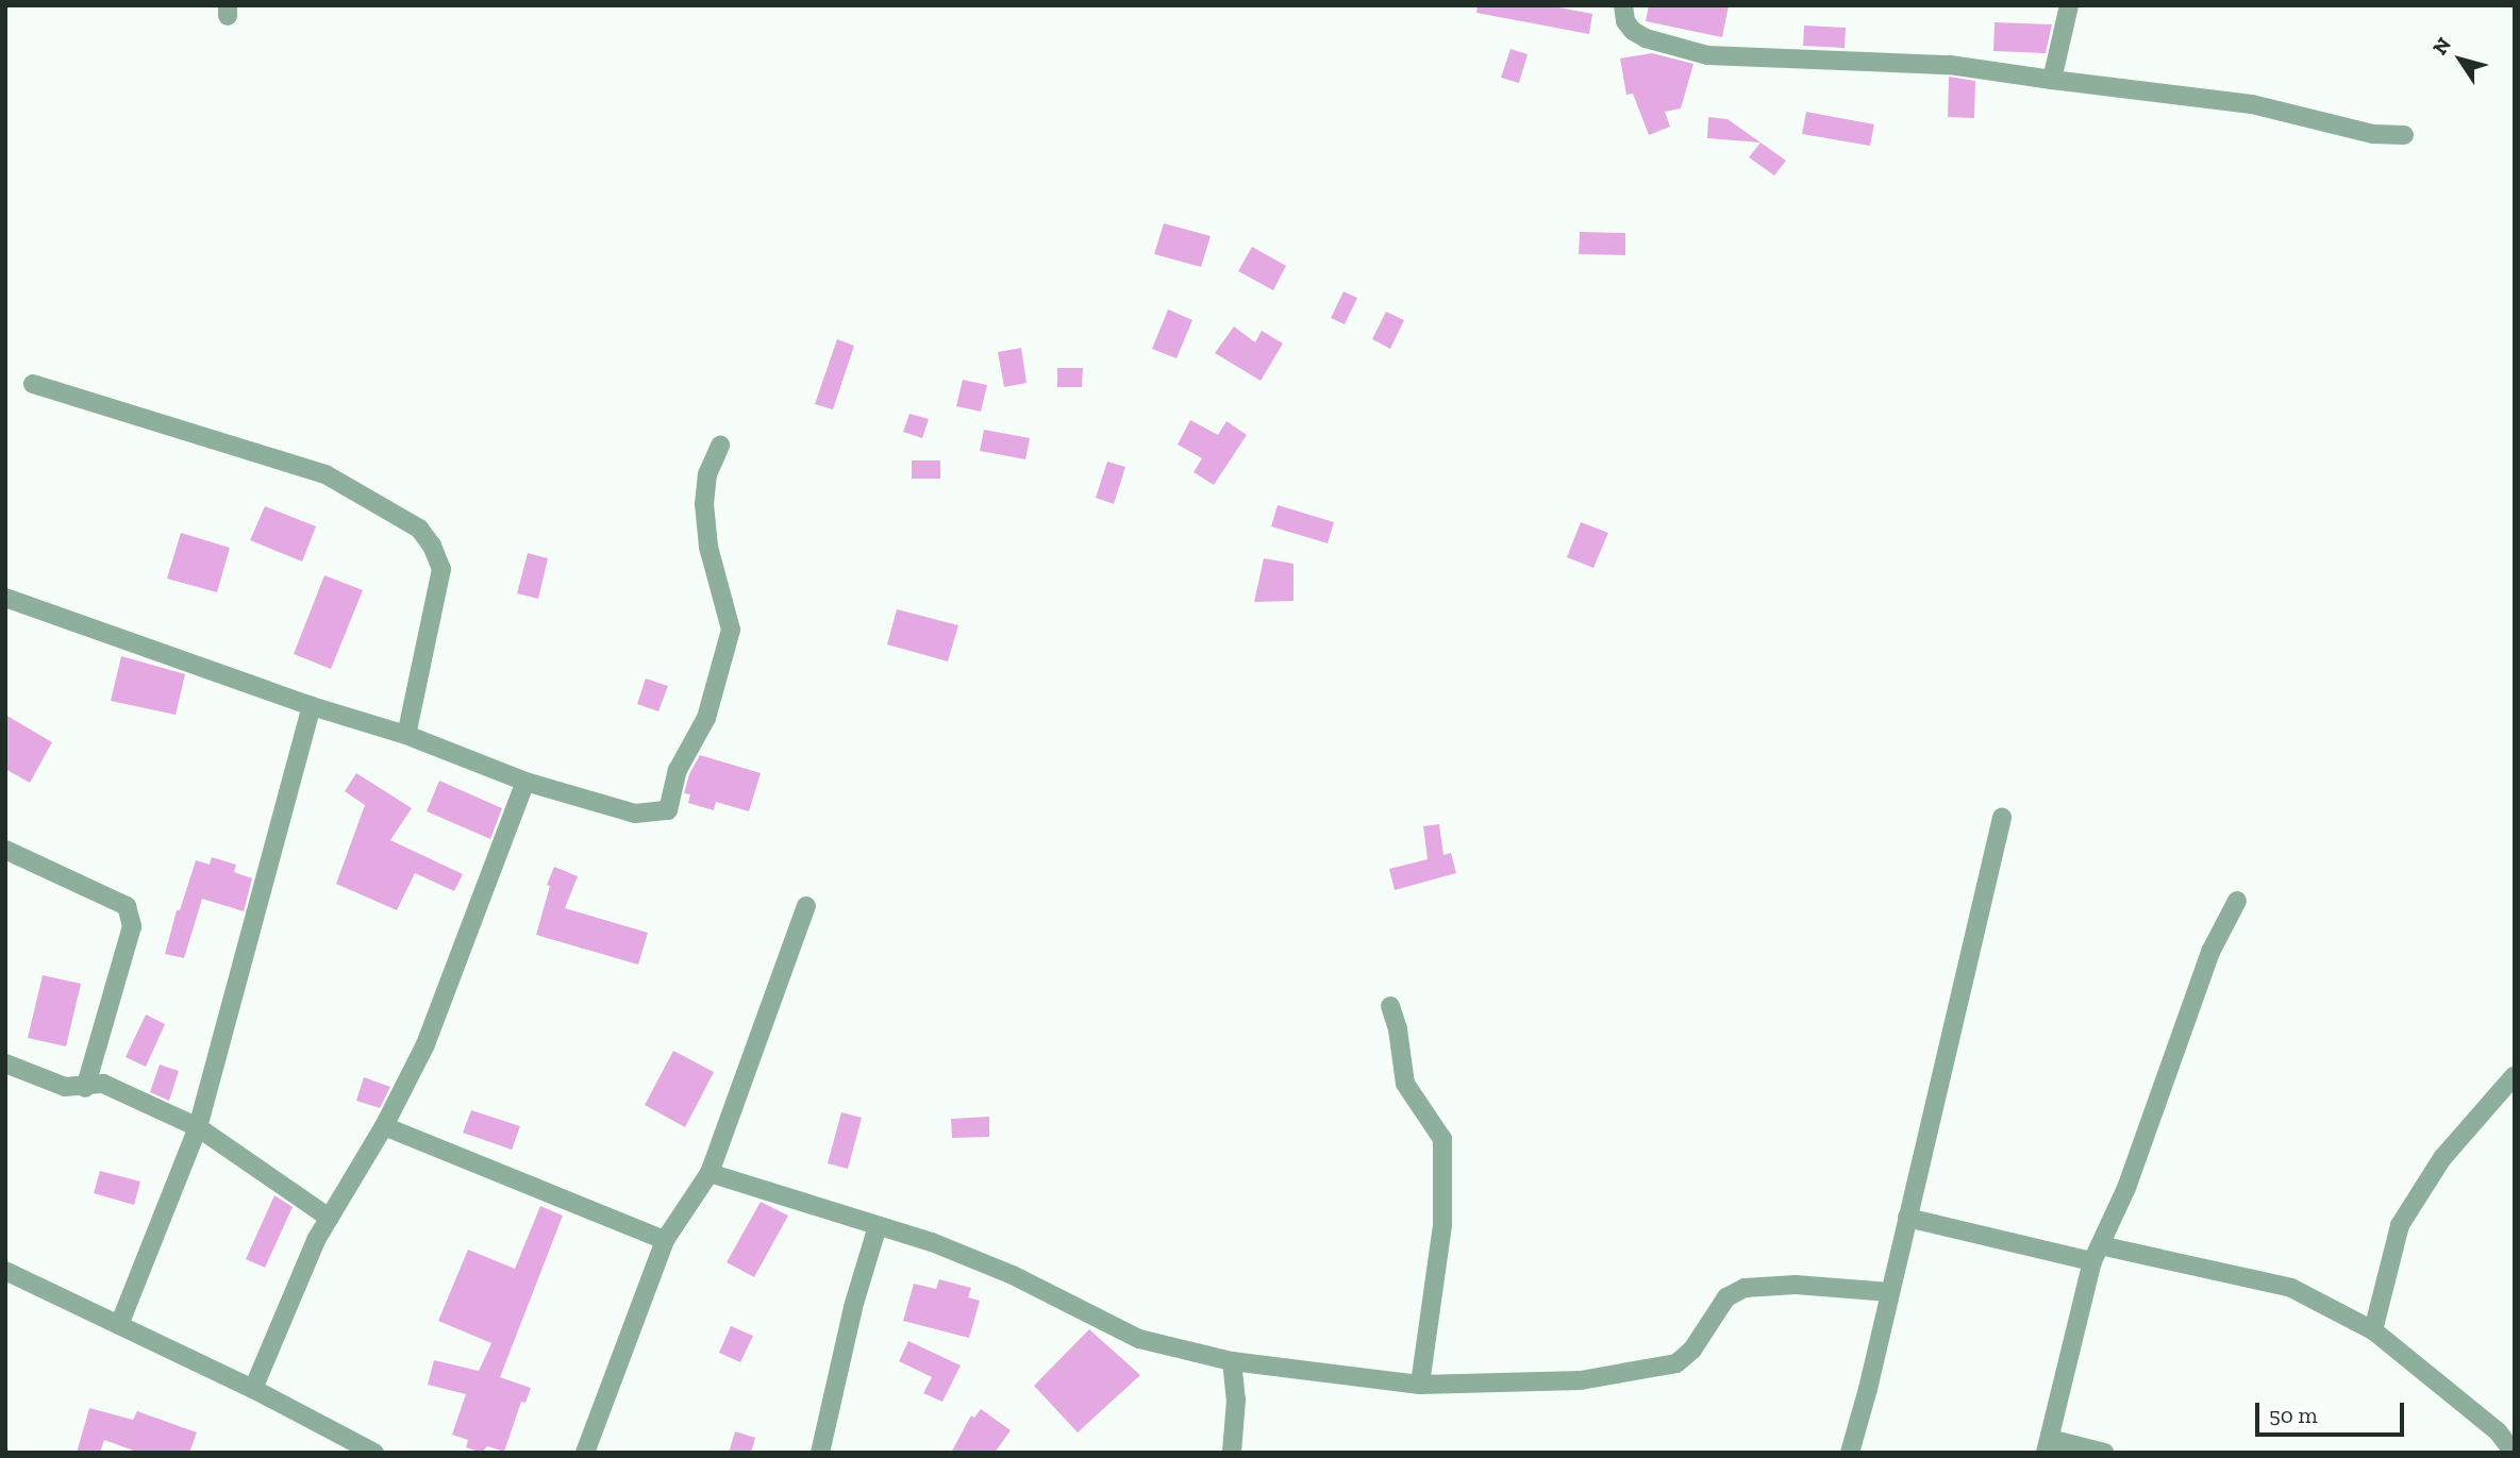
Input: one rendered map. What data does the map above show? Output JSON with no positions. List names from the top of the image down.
{
  "scale_bar": "50 m",
  "north": "top left"
}
